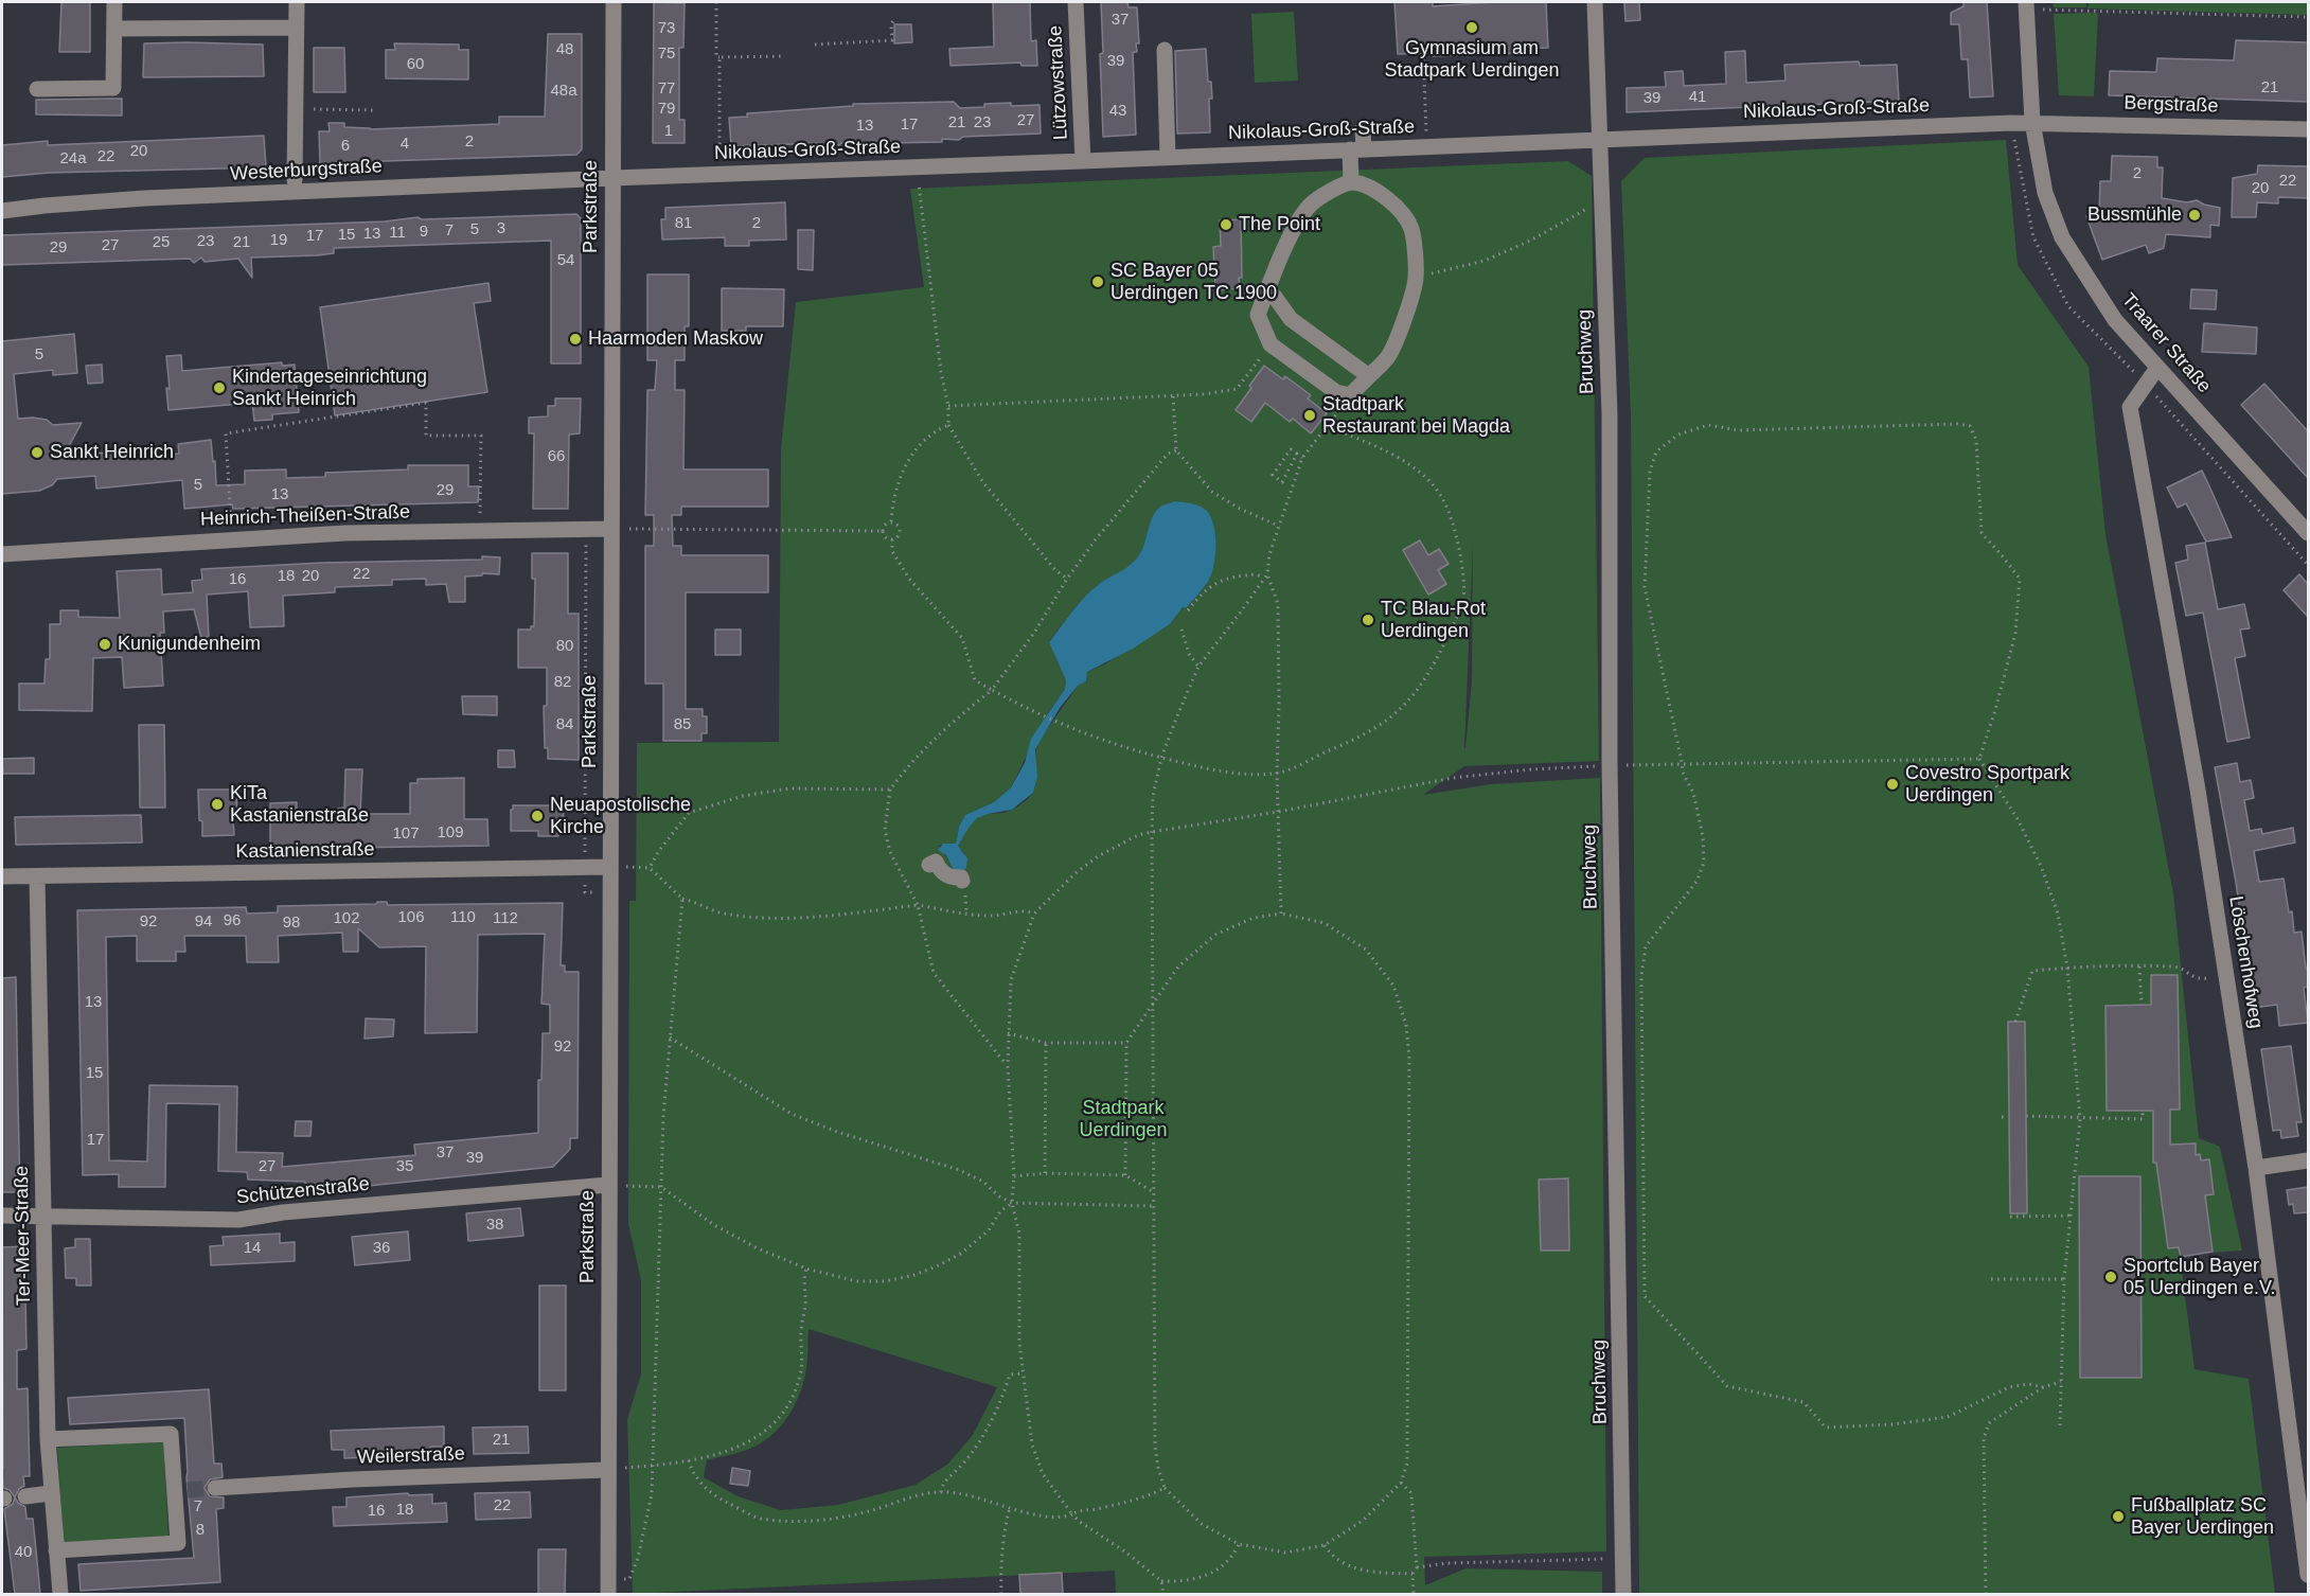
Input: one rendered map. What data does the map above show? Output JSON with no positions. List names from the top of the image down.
{
  "streets": {
    "street": [
      "Lützowstraße",
      "Bergstraße",
      "Nikolaus-Groß-Straße",
      "Westerburgstraße",
      "Parkstraße",
      "Traarer Straße",
      "Bruchweg",
      "Heinrich-Theißen-Straße",
      "Kastanienstraße",
      "Löschenhofweg",
      "Schützenstraße",
      "Ter-Meer-Straße",
      "Weilerstraße"
    ]
  },
  "crossings": [
    ["Lützowstraße", "Nikolaus-Groß-Straße"],
    ["Bergstraße", "Nikolaus-Groß-Straße"],
    ["Bergstraße", "Traarer Straße"],
    ["Nikolaus-Groß-Straße", "Westerburgstraße"],
    ["Nikolaus-Groß-Straße", "Parkstraße"],
    ["Nikolaus-Groß-Straße", "Traarer Straße"],
    ["Nikolaus-Groß-Straße", "Bruchweg"],
    ["Westerburgstraße", "Parkstraße"],
    ["Parkstraße", "Heinrich-Theißen-Straße"],
    ["Parkstraße", "Kastanienstraße"],
    ["Parkstraße", "Schützenstraße"],
    ["Parkstraße", "Weilerstraße"],
    ["Traarer Straße", "Löschenhofweg"],
    ["Kastanienstraße", "Ter-Meer-Straße"],
    ["Schützenstraße", "Ter-Meer-Straße"]
  ],
  "parks": ["Stadtpark Uerdingen"],
  "places": [
    "Gymnasium am Stadtpark Uerdingen",
    "Bussmühle",
    "The Point",
    "SC Bayer 05 Uerdingen TC 1900",
    "Haarmoden Maskow",
    "Kindertageseinrichtung Sankt Heinrich",
    "Stadtpark Restaurant bei Magda",
    "Sankt Heinrich",
    "TC Blau-Rot Uerdingen",
    "Kunigundenheim",
    "Covestro Sportpark Uerdingen",
    "KiTa Kastanienstraße",
    "Neuapostolische Kirche",
    "Sportclub Bayer 05 Uerdingen e.V.",
    "Fußballplatz SC Bayer Uerdingen"
  ],
  "house_numbers": [
    "37",
    "73",
    "48",
    "75",
    "39",
    "60",
    "21",
    "77",
    "48a",
    "41",
    "39",
    "79",
    "43",
    "27",
    "21",
    "23",
    "17",
    "13",
    "1",
    "2",
    "4",
    "6",
    "20",
    "22",
    "24a",
    "2",
    "22",
    "20",
    "81",
    "2",
    "3",
    "5",
    "7",
    "9",
    "11",
    "13",
    "15",
    "17",
    "19",
    "23",
    "25",
    "21",
    "27",
    "29",
    "54",
    "5",
    "66",
    "5",
    "29",
    "13",
    "22",
    "18",
    "20",
    "16",
    "80",
    "82",
    "84",
    "85",
    "109",
    "107",
    "106",
    "110",
    "102",
    "112",
    "96",
    "92",
    "94",
    "98",
    "13",
    "92",
    "15",
    "17",
    "37",
    "39",
    "27",
    "35",
    "38",
    "14",
    "36",
    "21",
    "22",
    "7",
    "18",
    "16",
    "8",
    "40"
  ]
}
